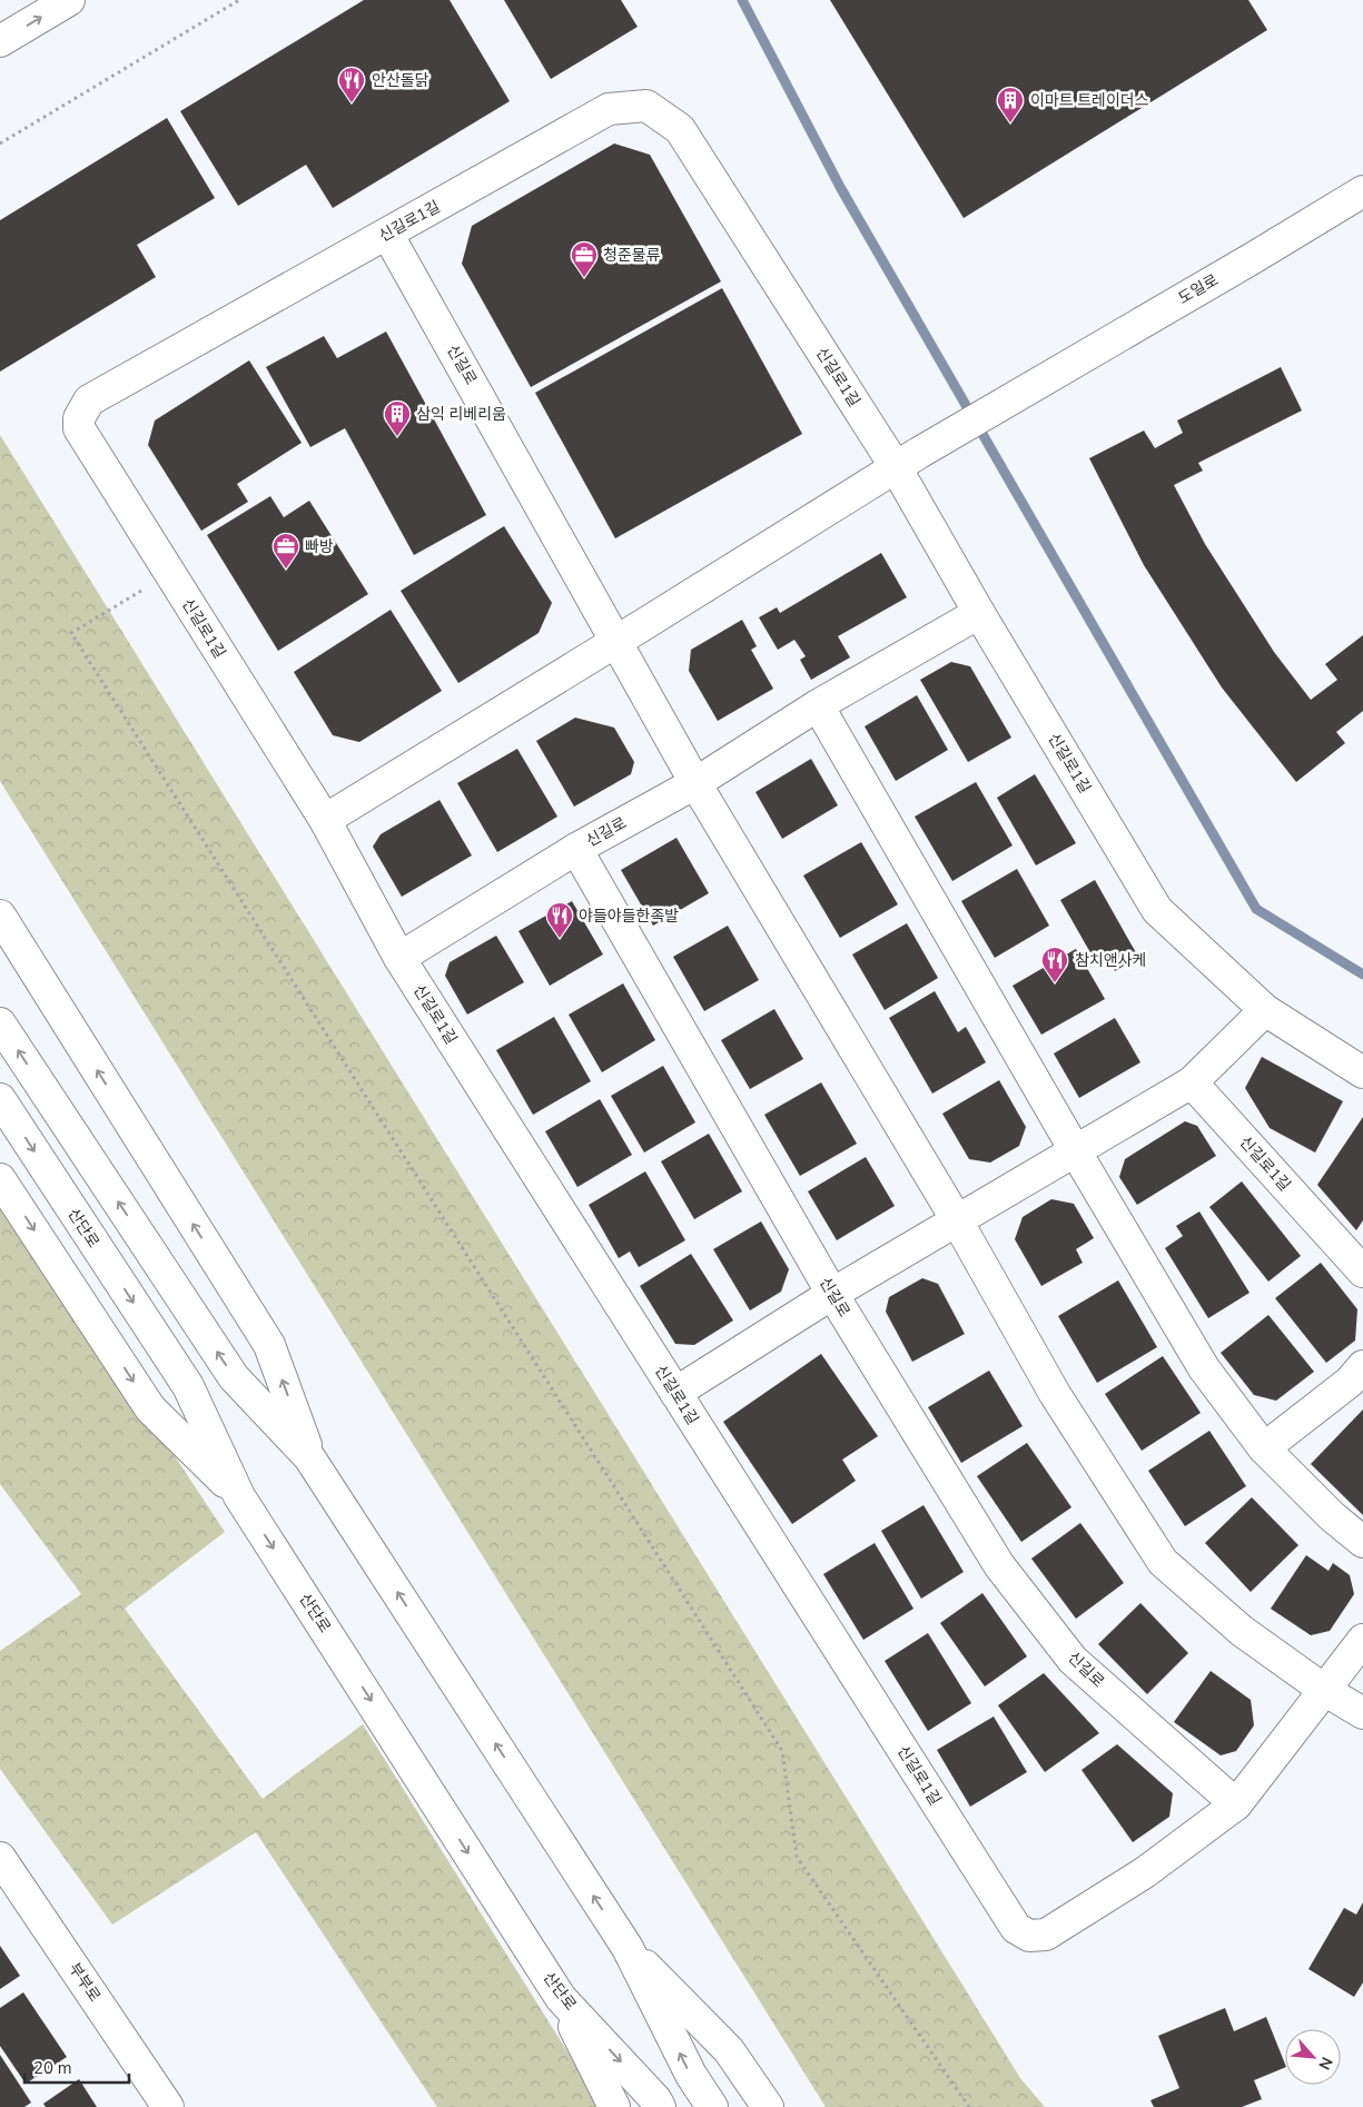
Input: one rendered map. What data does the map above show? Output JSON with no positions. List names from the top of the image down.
{
  "streets": {
    "street": [
      "신길로1길",
      "도일로",
      "신길로",
      "산단로",
      "부부로"
    ]
  },
  "crossings": [
    ["신길로1길", "도일로"],
    ["신길로1길", "신길로"]
  ],
  "places": {
    "restaurant": ["안산돌닭", "야들야들한족발", "참치앤사케"],
    "building": ["이마트 트레이더스", "삼익 리베리움"],
    "office": ["청준물류", "빠방"]
  },
  "scale_bar": "20 m",
  "north": "bottom right"
}
